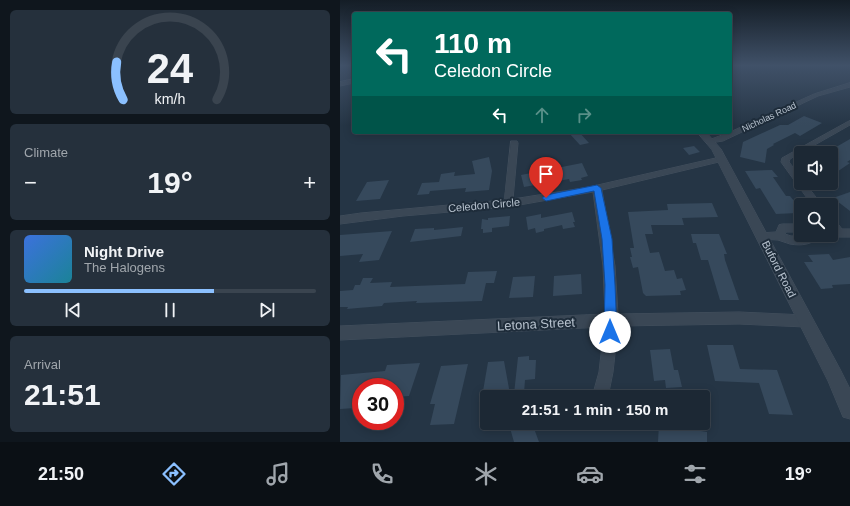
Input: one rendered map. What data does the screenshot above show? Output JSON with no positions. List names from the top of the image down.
{
  "streets": {
    "street": [
      "Nicholas Road",
      "Celedon Circle",
      "Buford Road",
      "Letona Street"
    ]
  },
  "crossings": [
    ["Nicholas Road", "Buford Road"],
    ["Celedon Circle", "Buford Road"],
    ["Buford Road", "Letona Street"]
  ],
  "page": {
    "turn": ["110 m", "Celedon Circle"],
    "tile": [
      "Climate",
      ["Arrival", "21:51"]
    ],
    "heat": ["−", "19°", "+"],
    "song": ["Night Drive", "The Halogens"],
    "limit": "30",
    "trip": "21:51 · 1 min · 150 m",
    "tabs": ["21:50", "19°"],
    "gauge": ["24", "km/h"]
  }
}
